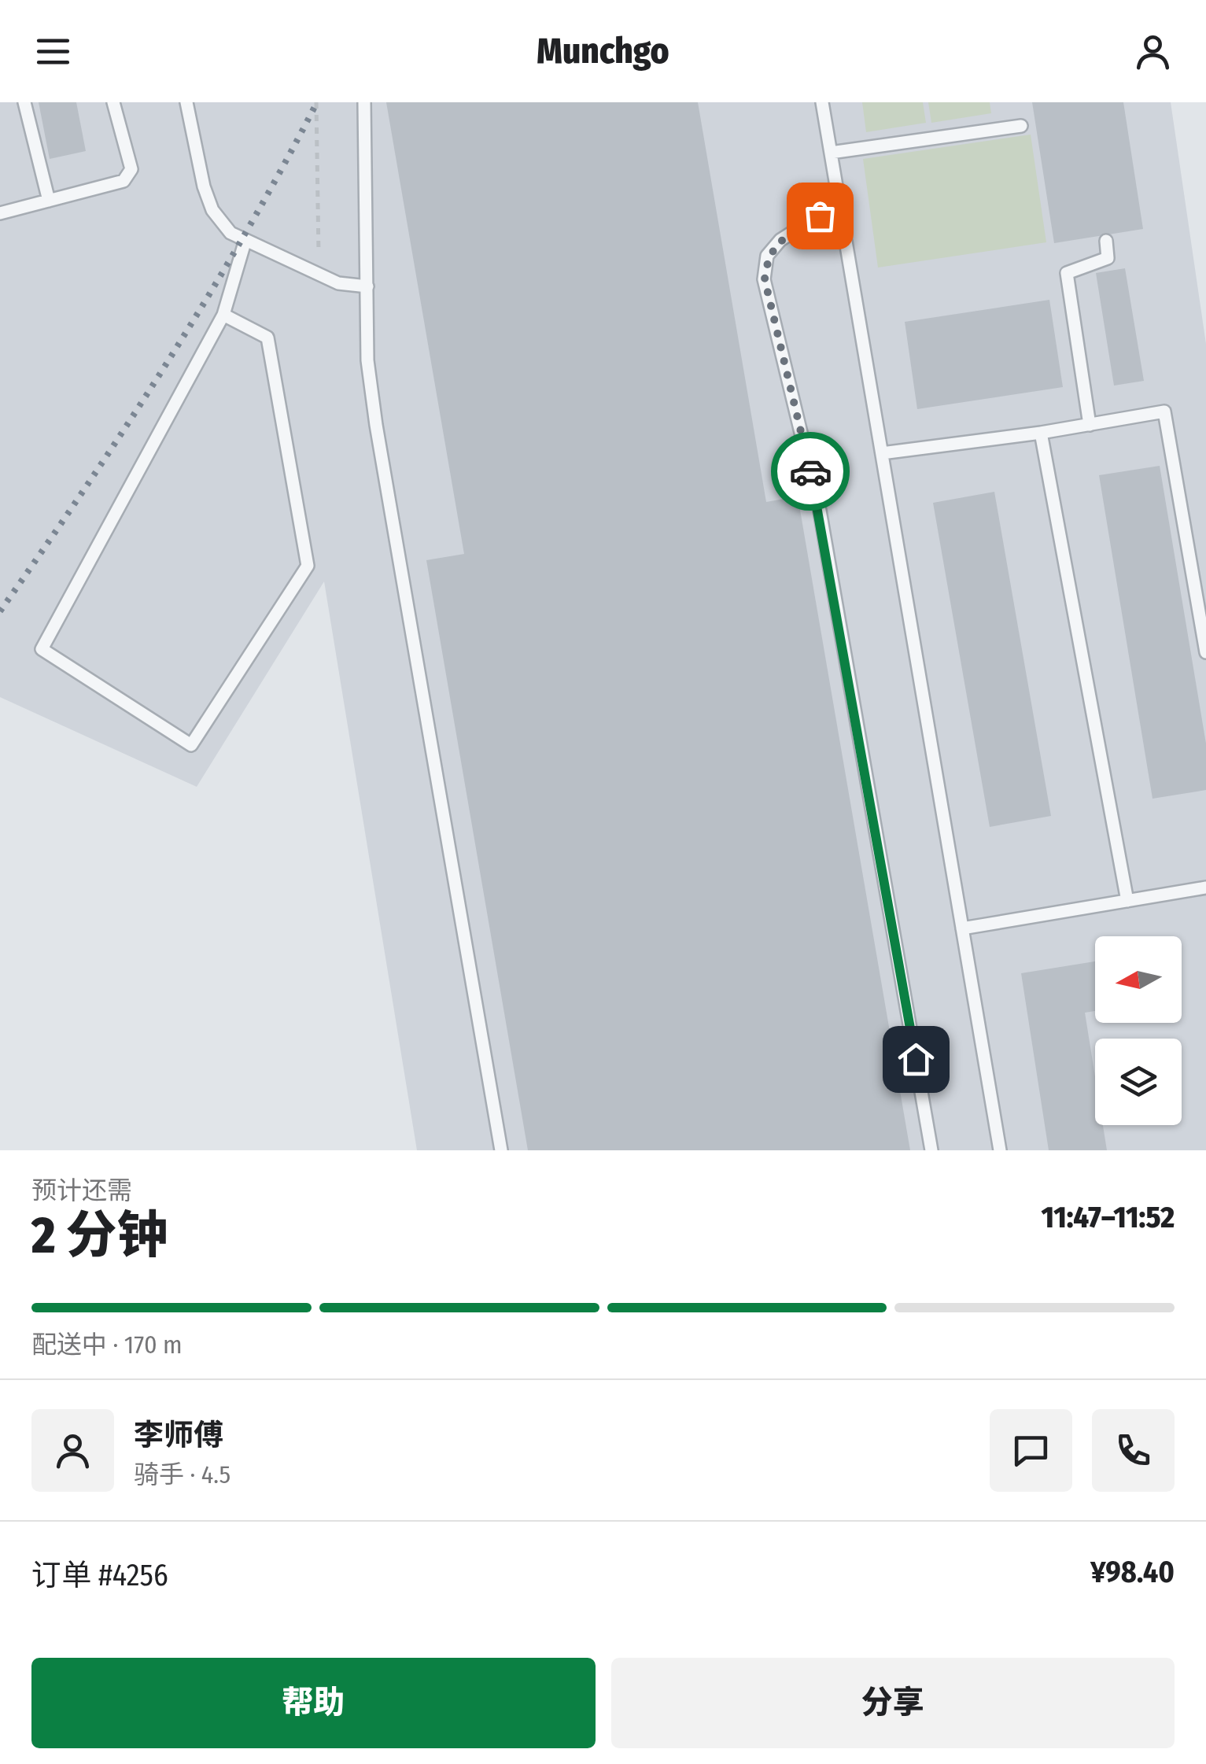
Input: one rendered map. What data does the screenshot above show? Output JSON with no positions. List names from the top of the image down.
{
  "north": "left",
  "page": {
    "header": "Munchgo",
    "heading": ["2 分钟", "预计还需", "11:47–11:52"],
    "panel": [
      "李师傅",
      "骑手 · 4.5",
      "订单 #4256",
      "¥98.40"
    ],
    "bar": "配送中 · 170 m",
    "buttons": ["帮助", "分享"]
  }
}
